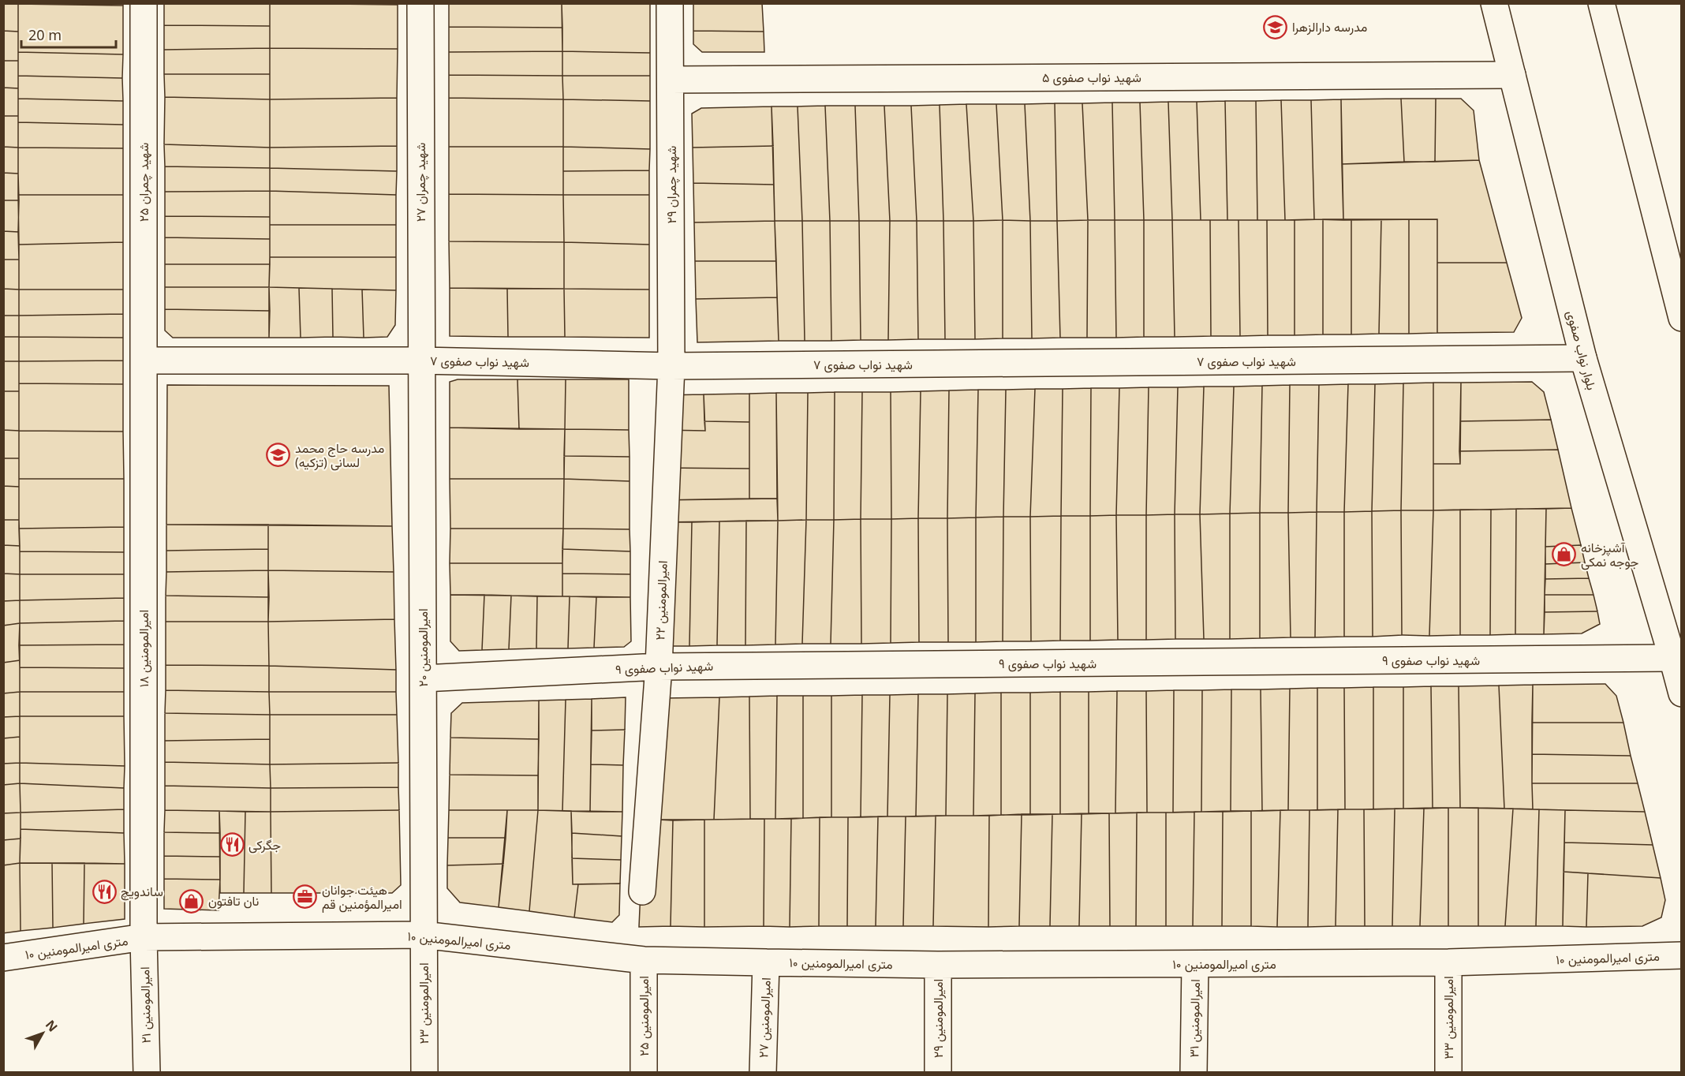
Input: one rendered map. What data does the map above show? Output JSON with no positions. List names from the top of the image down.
{
  "streets": {
    "street": [
      "شهید نواب صفوی ۵",
      "شهید چمران ۲۵",
      "شهید چمران ۲۷",
      "شهید چمران ۲۹",
      "بلوار نواب صفوی",
      "شهید نواب صفوی ۷",
      "امیرالمومنین ۲۲",
      "امیرالمومنین ۲۰",
      "امیرالمومنین ۱۸",
      "شهید نواب صفوی ۹",
      "۱۰ متری امیرالمومنین",
      "امیرالمومنین ۲۳",
      "امیرالمومنین ۲۱",
      "امیرالمومنین ۲۵",
      "امیرالمومنین ۲۷",
      "امیرالمومنین ۳۳",
      "امیرالمومنین ۲۹",
      "امیرالمومنین ۳۱"
    ]
  },
  "crossings": [
    ["شهید نواب صفوی ۵", "شهید چمران ۲۹"],
    ["شهید نواب صفوی ۵", "بلوار نواب صفوی"],
    ["شهید چمران ۲۵", "شهید نواب صفوی ۷"],
    ["شهید چمران ۲۵", "امیرالمومنین ۱۸"],
    ["شهید چمران ۲۷", "شهید نواب صفوی ۷"],
    ["شهید چمران ۲۷", "امیرالمومنین ۲۰"],
    ["شهید چمران ۲۹", "شهید نواب صفوی ۷"],
    ["شهید چمران ۲۹", "امیرالمومنین ۲۲"],
    ["بلوار نواب صفوی", "شهید نواب صفوی ۷"],
    ["بلوار نواب صفوی", "شهید نواب صفوی ۹"],
    ["شهید نواب صفوی ۷", "امیرالمومنین ۲۲"],
    ["شهید نواب صفوی ۷", "امیرالمومنین ۲۰"],
    ["شهید نواب صفوی ۷", "امیرالمومنین ۱۸"],
    ["امیرالمومنین ۲۲", "شهید نواب صفوی ۹"],
    ["امیرالمومنین ۲۰", "شهید نواب صفوی ۹"],
    ["امیرالمومنین ۲۰", "۱۰ متری امیرالمومنین"],
    ["امیرالمومنین ۲۰", "امیرالمومنین ۲۳"],
    ["امیرالمومنین ۱۸", "۱۰ متری امیرالمومنین"],
    ["امیرالمومنین ۱۸", "امیرالمومنین ۲۱"],
    ["۱۰ متری امیرالمومنین", "امیرالمومنین ۲۳"],
    ["۱۰ متری امیرالمومنین", "امیرالمومنین ۲۱"],
    ["۱۰ متری امیرالمومنین", "امیرالمومنین ۲۵"],
    ["۱۰ متری امیرالمومنین", "امیرالمومنین ۲۷"],
    ["۱۰ متری امیرالمومنین", "امیرالمومنین ۳۳"],
    ["۱۰ متری امیرالمومنین", "امیرالمومنین ۲۹"],
    ["۱۰ متری امیرالمومنین", "امیرالمومنین ۳۱"]
  ],
  "places": {
    "school or university": ["مدرسه دارالزهرا", "مدرسه حاج محمد لسانی (تزکیه)"],
    "shop": ["آشپزخانه جوجه نمکی", "نان تافتون"],
    "restaurant": ["جگرکی", "ساندویچ"],
    "office": ["هیئت جوانان امیرالمؤمنین قم"]
  },
  "scale_bar": "20 m",
  "north": "top right"
}
